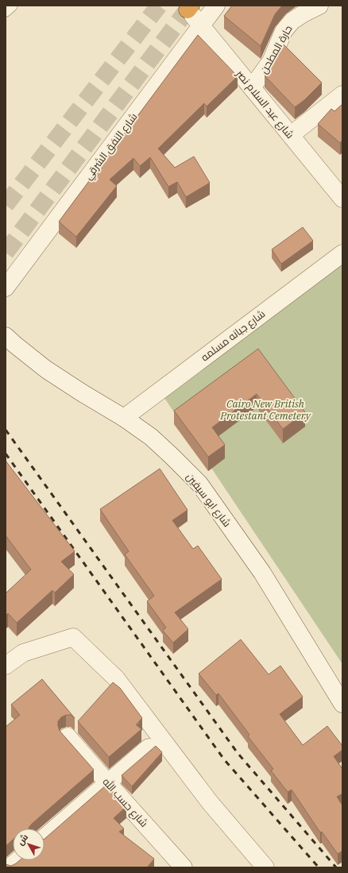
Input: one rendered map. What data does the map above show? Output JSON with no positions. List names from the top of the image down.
{
  "streets": {
    "street": [
      "حارة المطحن",
      "شارع عبد السلام نصر",
      "شارع النفق الشرقي",
      "شارع جبانه مسلمه",
      "شارع ابو سيفين",
      "شارع حسب الله"
    ]
  },
  "crossings": [
    ["حارة المطحن", "شارع عبد السلام نصر"],
    ["شارع عبد السلام نصر", "شارع النفق الشرقي"],
    ["شارع جبانه مسلمه", "شارع ابو سيفين"]
  ],
  "parks": ["Cairo New British Protestant Cemetery"],
  "north": "top left"
}
